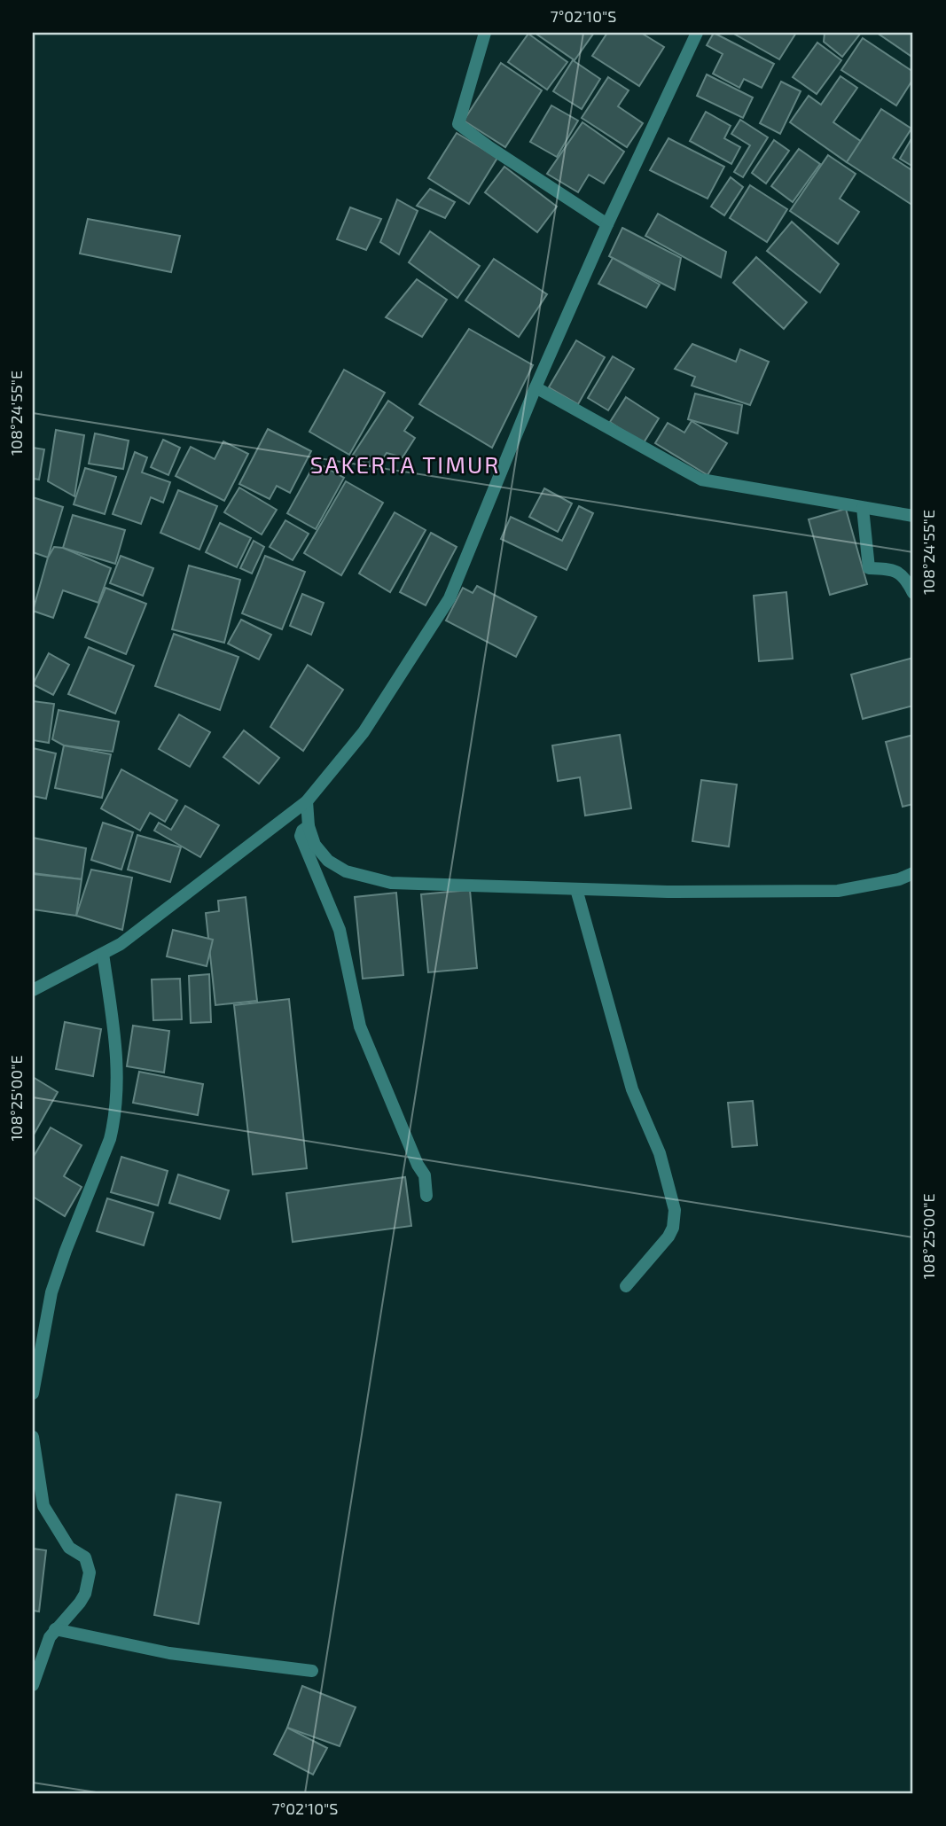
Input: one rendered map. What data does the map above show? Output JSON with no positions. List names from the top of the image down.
{
  "districts": ["SAKERTA TIMUR"],
  "coordinates": ["7°02'10\"S", "108°24'55\"E", "108°25'00\"E"]
}
